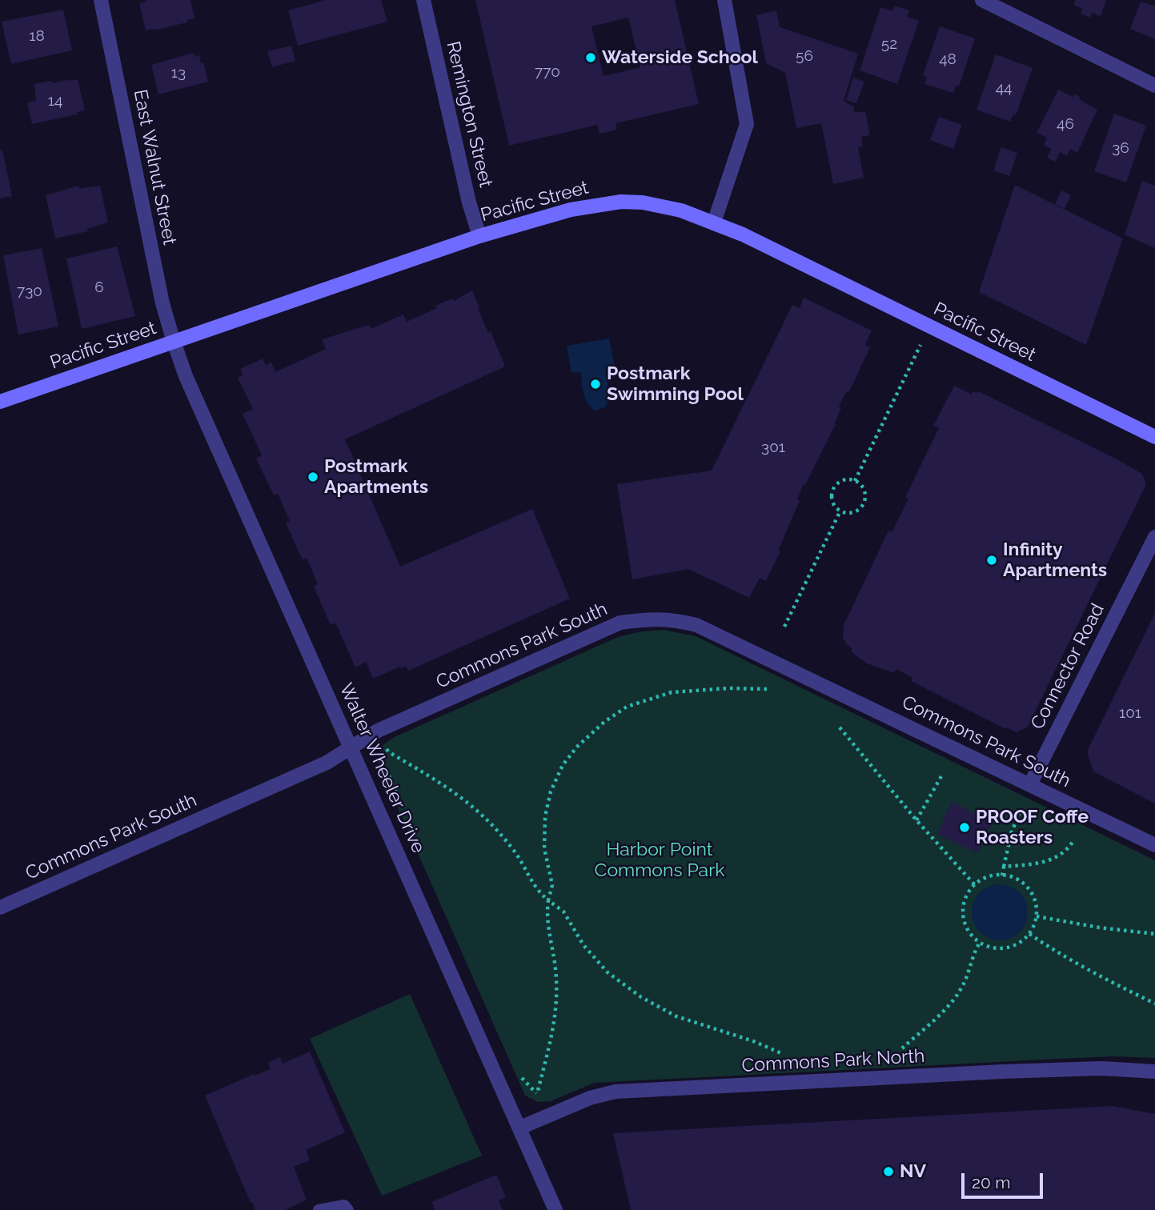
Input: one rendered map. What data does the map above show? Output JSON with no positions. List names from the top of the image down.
{
  "streets": {
    "street": [
      "Remington Street",
      "East Walnut Street",
      "Pacific Street",
      "Commons Park South",
      "Connector Road",
      "Walter Wheeler Drive",
      "Commons Park North"
    ]
  },
  "crossings": [
    ["Remington Street", "Pacific Street"],
    ["East Walnut Street", "Pacific Street"],
    ["East Walnut Street", "Walter Wheeler Drive"],
    ["Pacific Street", "Walter Wheeler Drive"],
    ["Commons Park South", "Connector Road"],
    ["Commons Park South", "Walter Wheeler Drive"],
    ["Walter Wheeler Drive", "Commons Park North"]
  ],
  "parks": ["Harbor Point Commons Park"],
  "places": [
    "Waterside School",
    "Postmark Swimming Pool",
    "Postmark Apartments",
    "Infinity Apartments",
    "PROOF Coffe Roasters",
    "NV"
  ],
  "house_numbers": [
    "18",
    "52",
    "56",
    "48",
    "770",
    "13",
    "44",
    "14",
    "46",
    "36",
    "6",
    "730",
    "301",
    "101"
  ],
  "scale_bar": "20 m"
}
